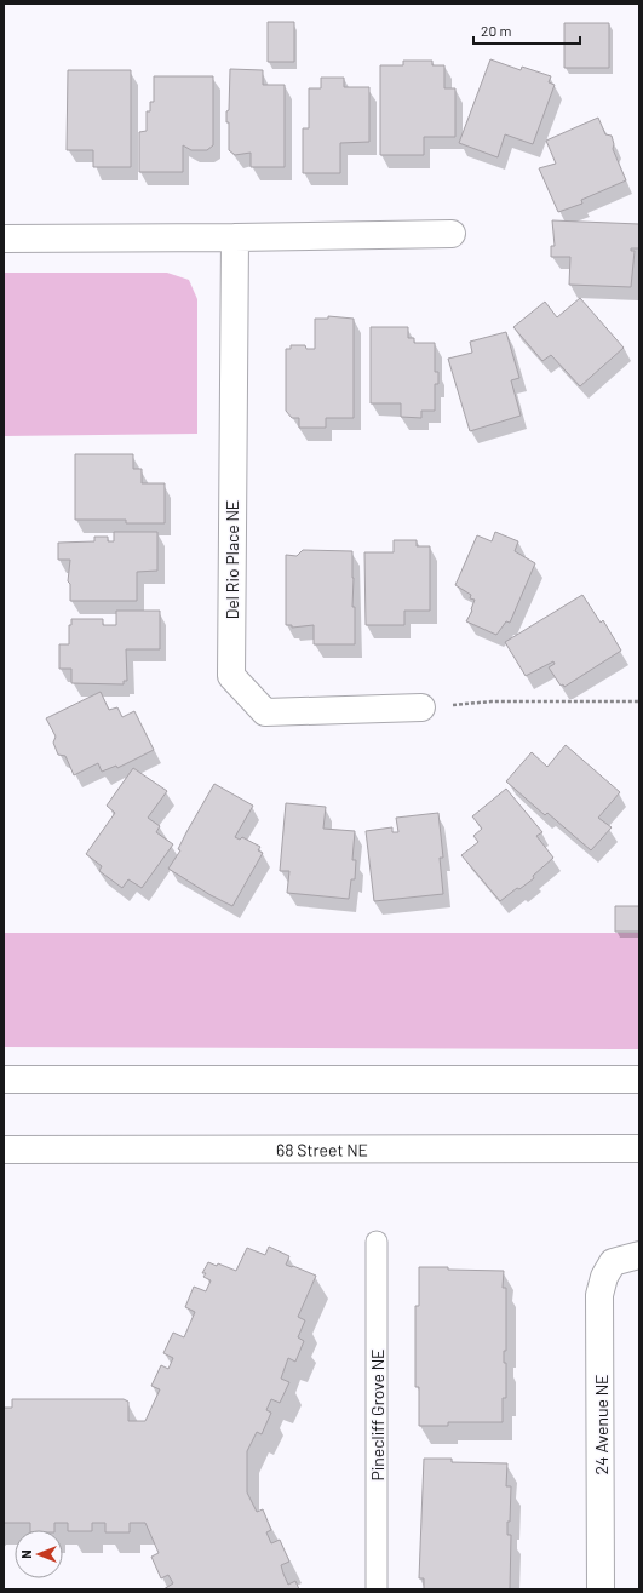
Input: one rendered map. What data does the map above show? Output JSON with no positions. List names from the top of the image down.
{
  "streets": {
    "street": ["Del Rio Place NE", "68 Street NE", "24 Avenue NE"],
    "lane": ["Pinecliff Grove NE"]
  },
  "scale_bar": "20 m",
  "north": "left"
}
